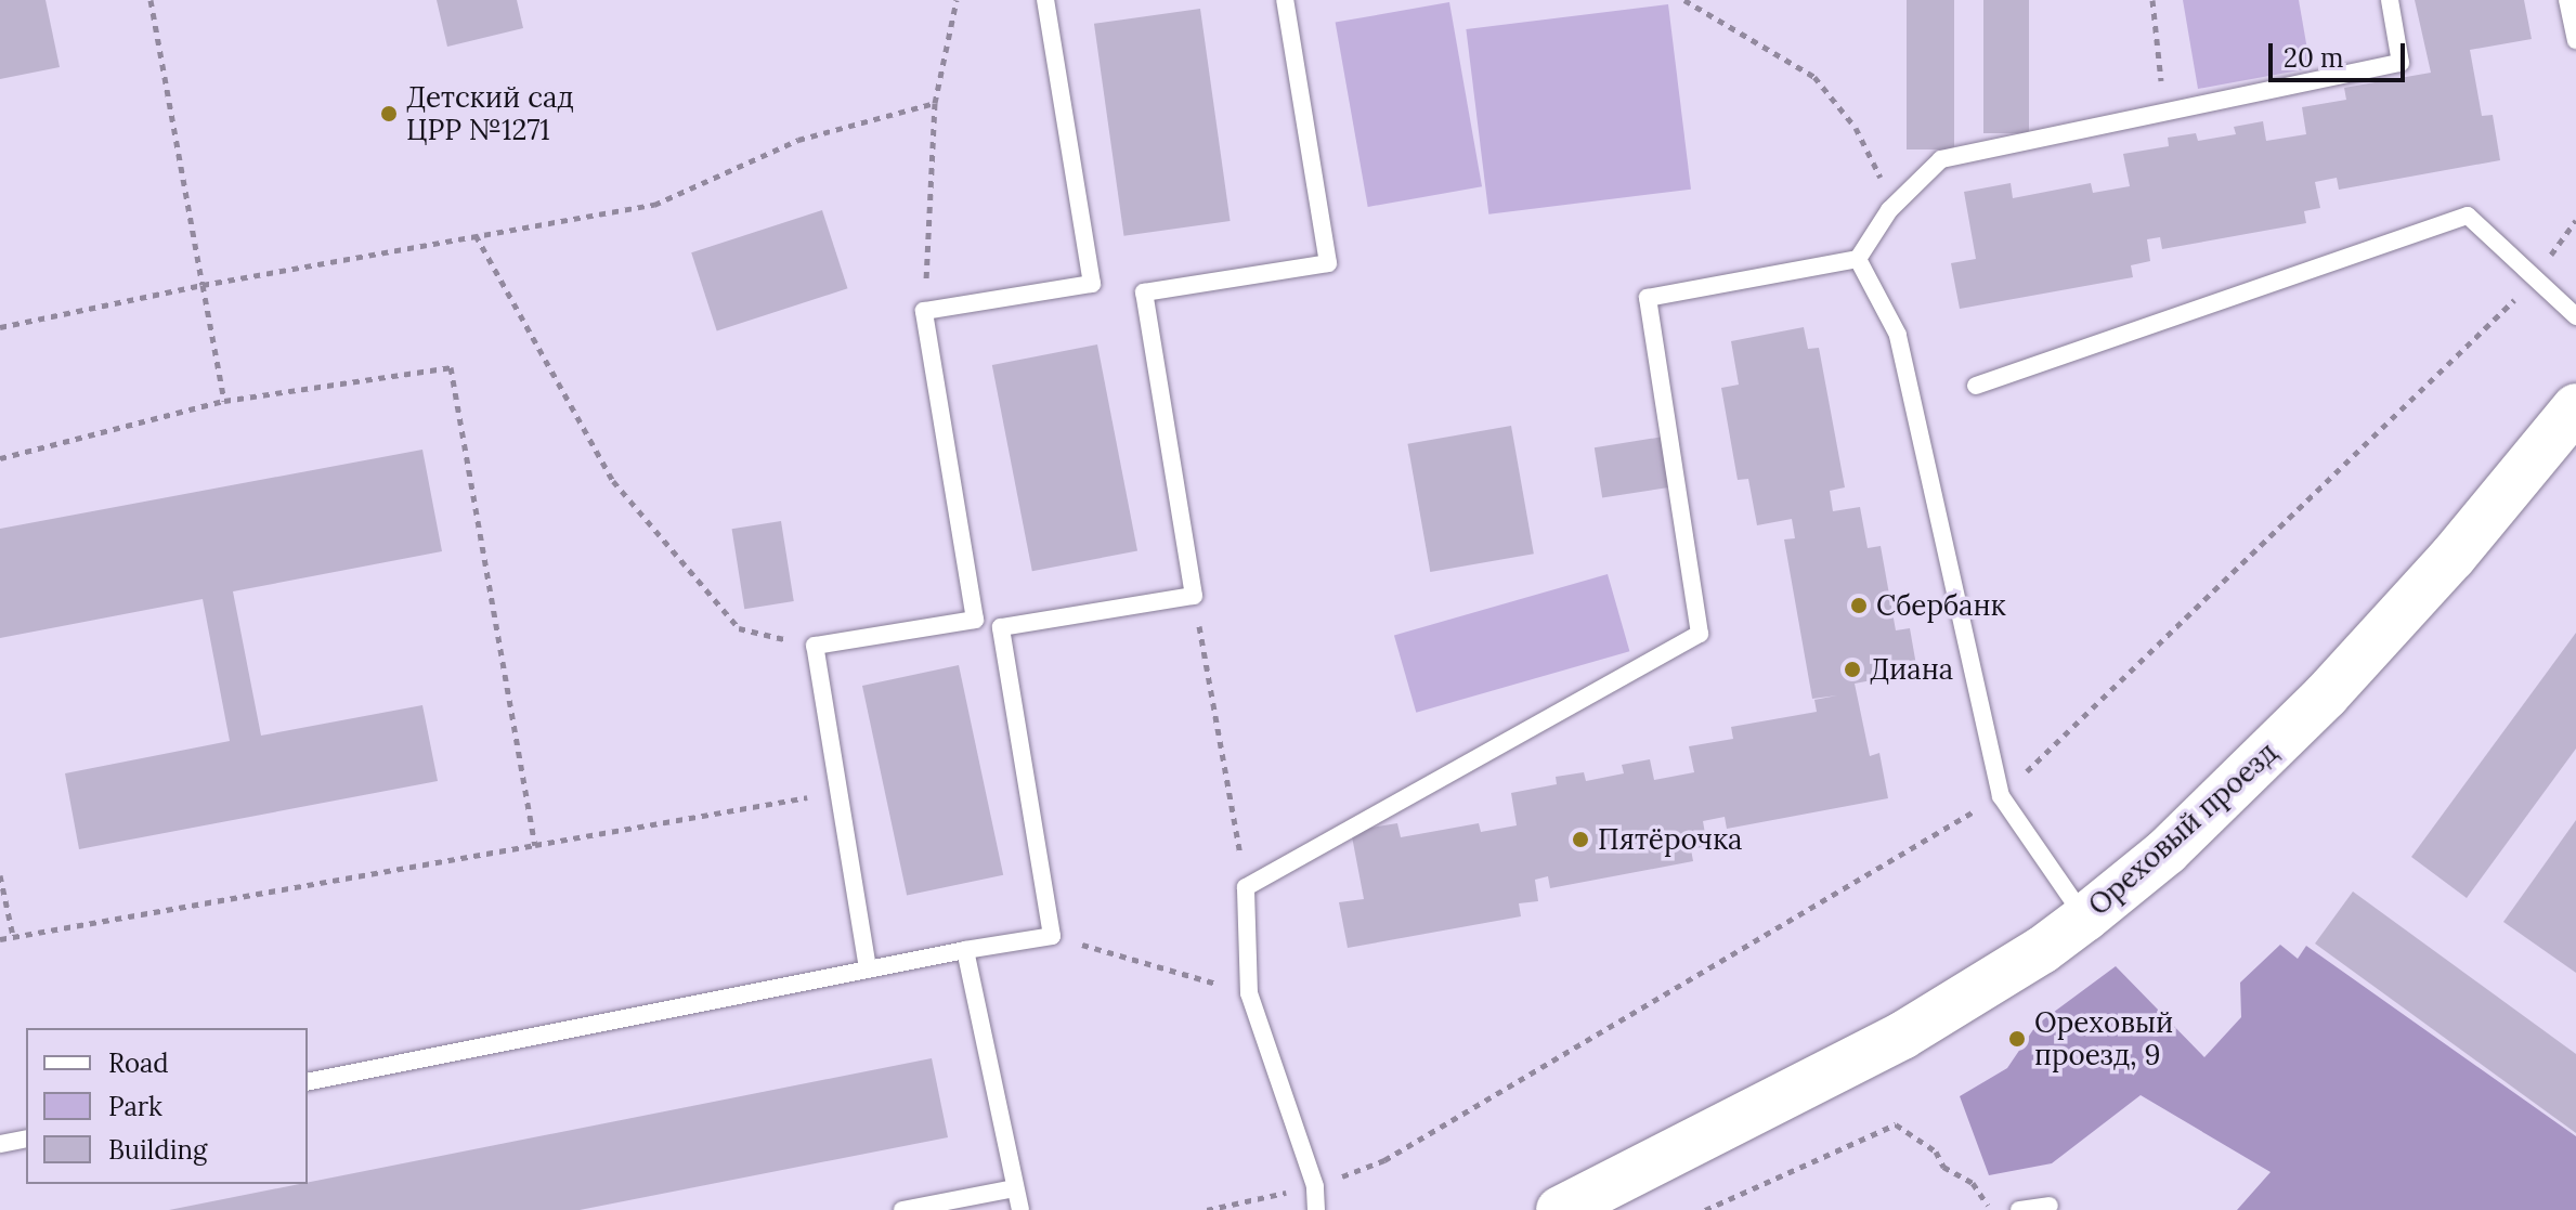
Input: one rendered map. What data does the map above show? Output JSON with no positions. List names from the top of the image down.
{
  "streets": {
    "street": ["Ореховый проезд"]
  },
  "places": [
    "Детский сад ЦРР №1271",
    "Сбербанк",
    "Диана",
    "Пятёрочка",
    "Ореховый проезд, 9"
  ],
  "legend": ["Road", "Park", "Building"],
  "scale_bar": "20 m"
}
